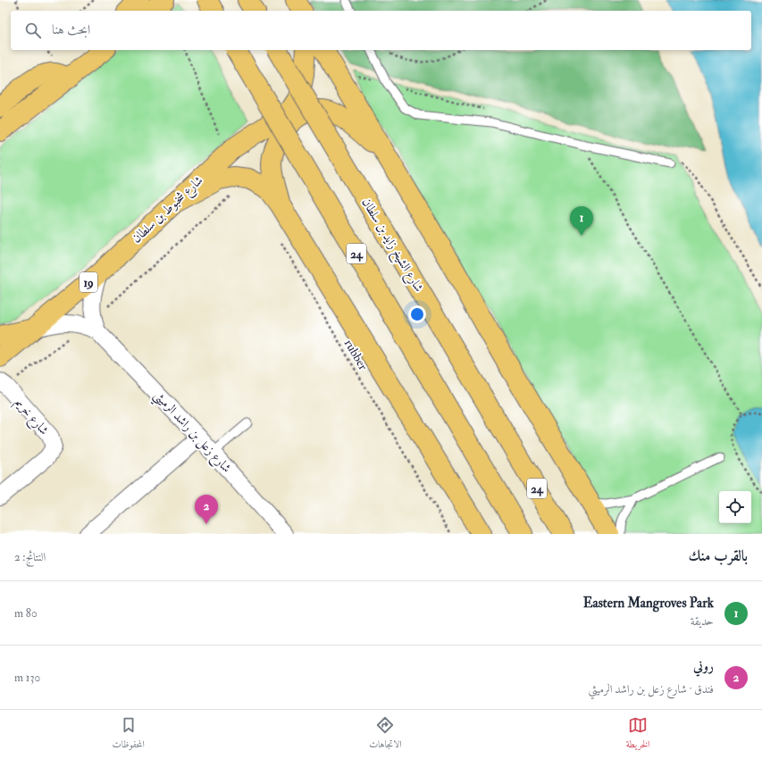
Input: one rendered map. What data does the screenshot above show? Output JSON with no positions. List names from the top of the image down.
{
  "streets": {
    "main road": [
      "شارع شخبوط بن سلطان",
      "شارع الشيخ زايد بن سلطان",
      "24",
      "19"
    ],
    "street": ["شارع خريم", "شارع زعل بن راشد الرميثي"],
    "path": ["rubber"]
  },
  "page": {
    "search": "ابحث هنا",
    "pins": ["1", "2"],
    "heading": ["بالقرب منك", "النتائج: 2"],
    "list": [
      {
        "mark": "1",
        "name": "Eastern Mangroves Park",
        "note": "حديقة",
        "value": "80 m"
      },
      {
        "mark": "2",
        "name": "روني",
        "note": "فندق · شارع زعل بن راشد الرميثي",
        "value": "130 m"
      }
    ],
    "nav": ["الخريطة", "الاتجاهات", "المحفوظات"]
  }
}
